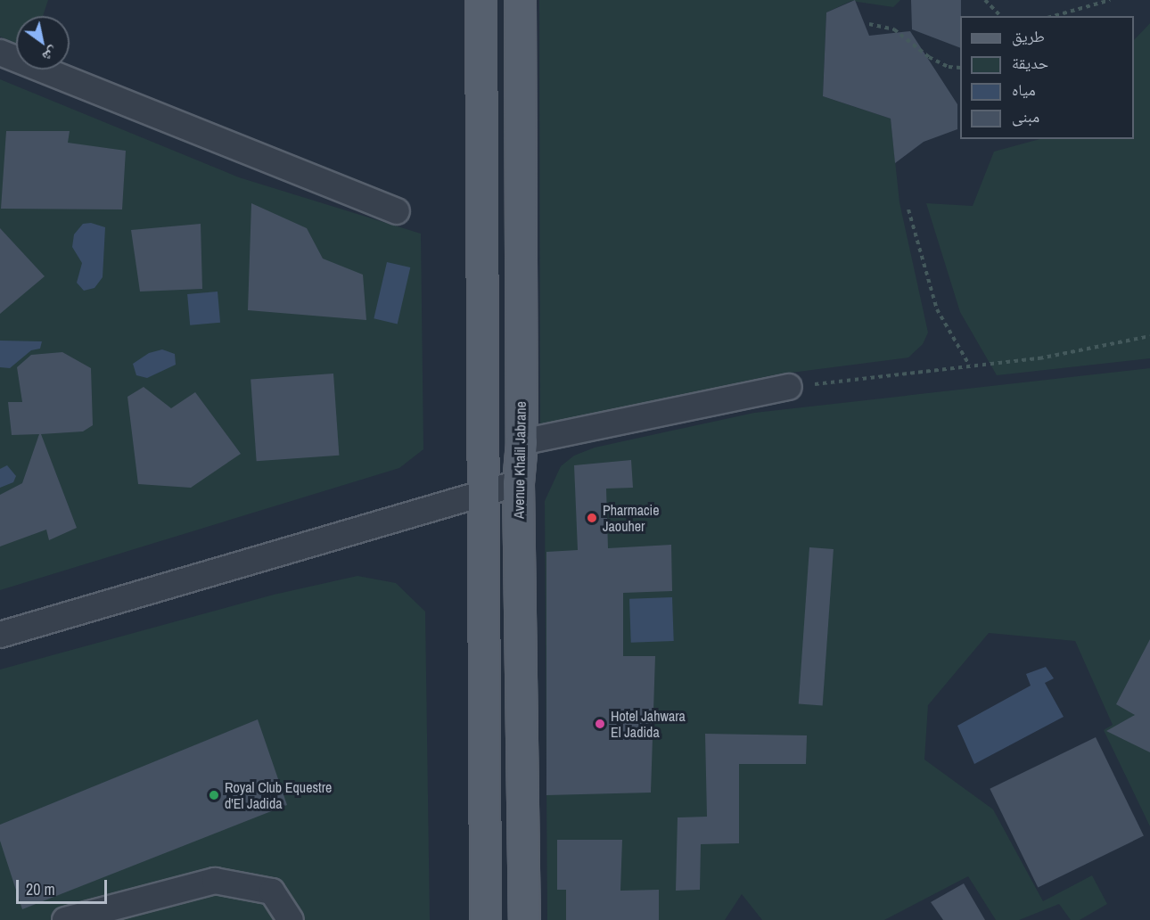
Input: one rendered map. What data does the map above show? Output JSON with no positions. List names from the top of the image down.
{
  "streets": {
    "main road": ["Avenue Khalil Jabrane"]
  },
  "places": ["Pharmacie Jaouher", "Hotel Jahwara El Jadida", "Royal Club Equestre d'El Jadida"],
  "legend": [
    "طريق",
    "حديقة",
    "مياه",
    "مبنى"
  ],
  "scale_bar": "20 m",
  "north": "bottom right"
}
